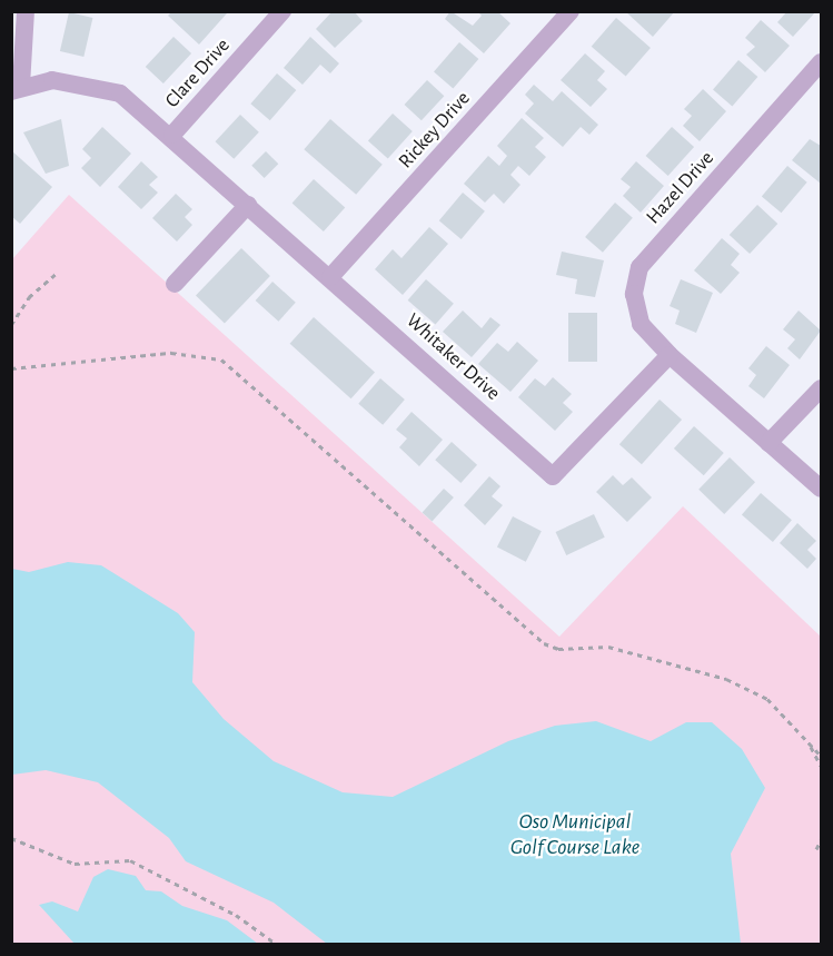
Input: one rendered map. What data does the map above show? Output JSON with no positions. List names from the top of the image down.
{
  "streets": {
    "street": [
      "Clare Drive",
      "Rickey Drive",
      "Hazel Drive",
      "Whitaker Drive"
    ]
  },
  "crossings": [
    ["Clare Drive", "Whitaker Drive"],
    ["Rickey Drive", "Whitaker Drive"],
    ["Hazel Drive", "Whitaker Drive"]
  ],
  "water": ["Oso Municipal Golf Course Lake"]
}
